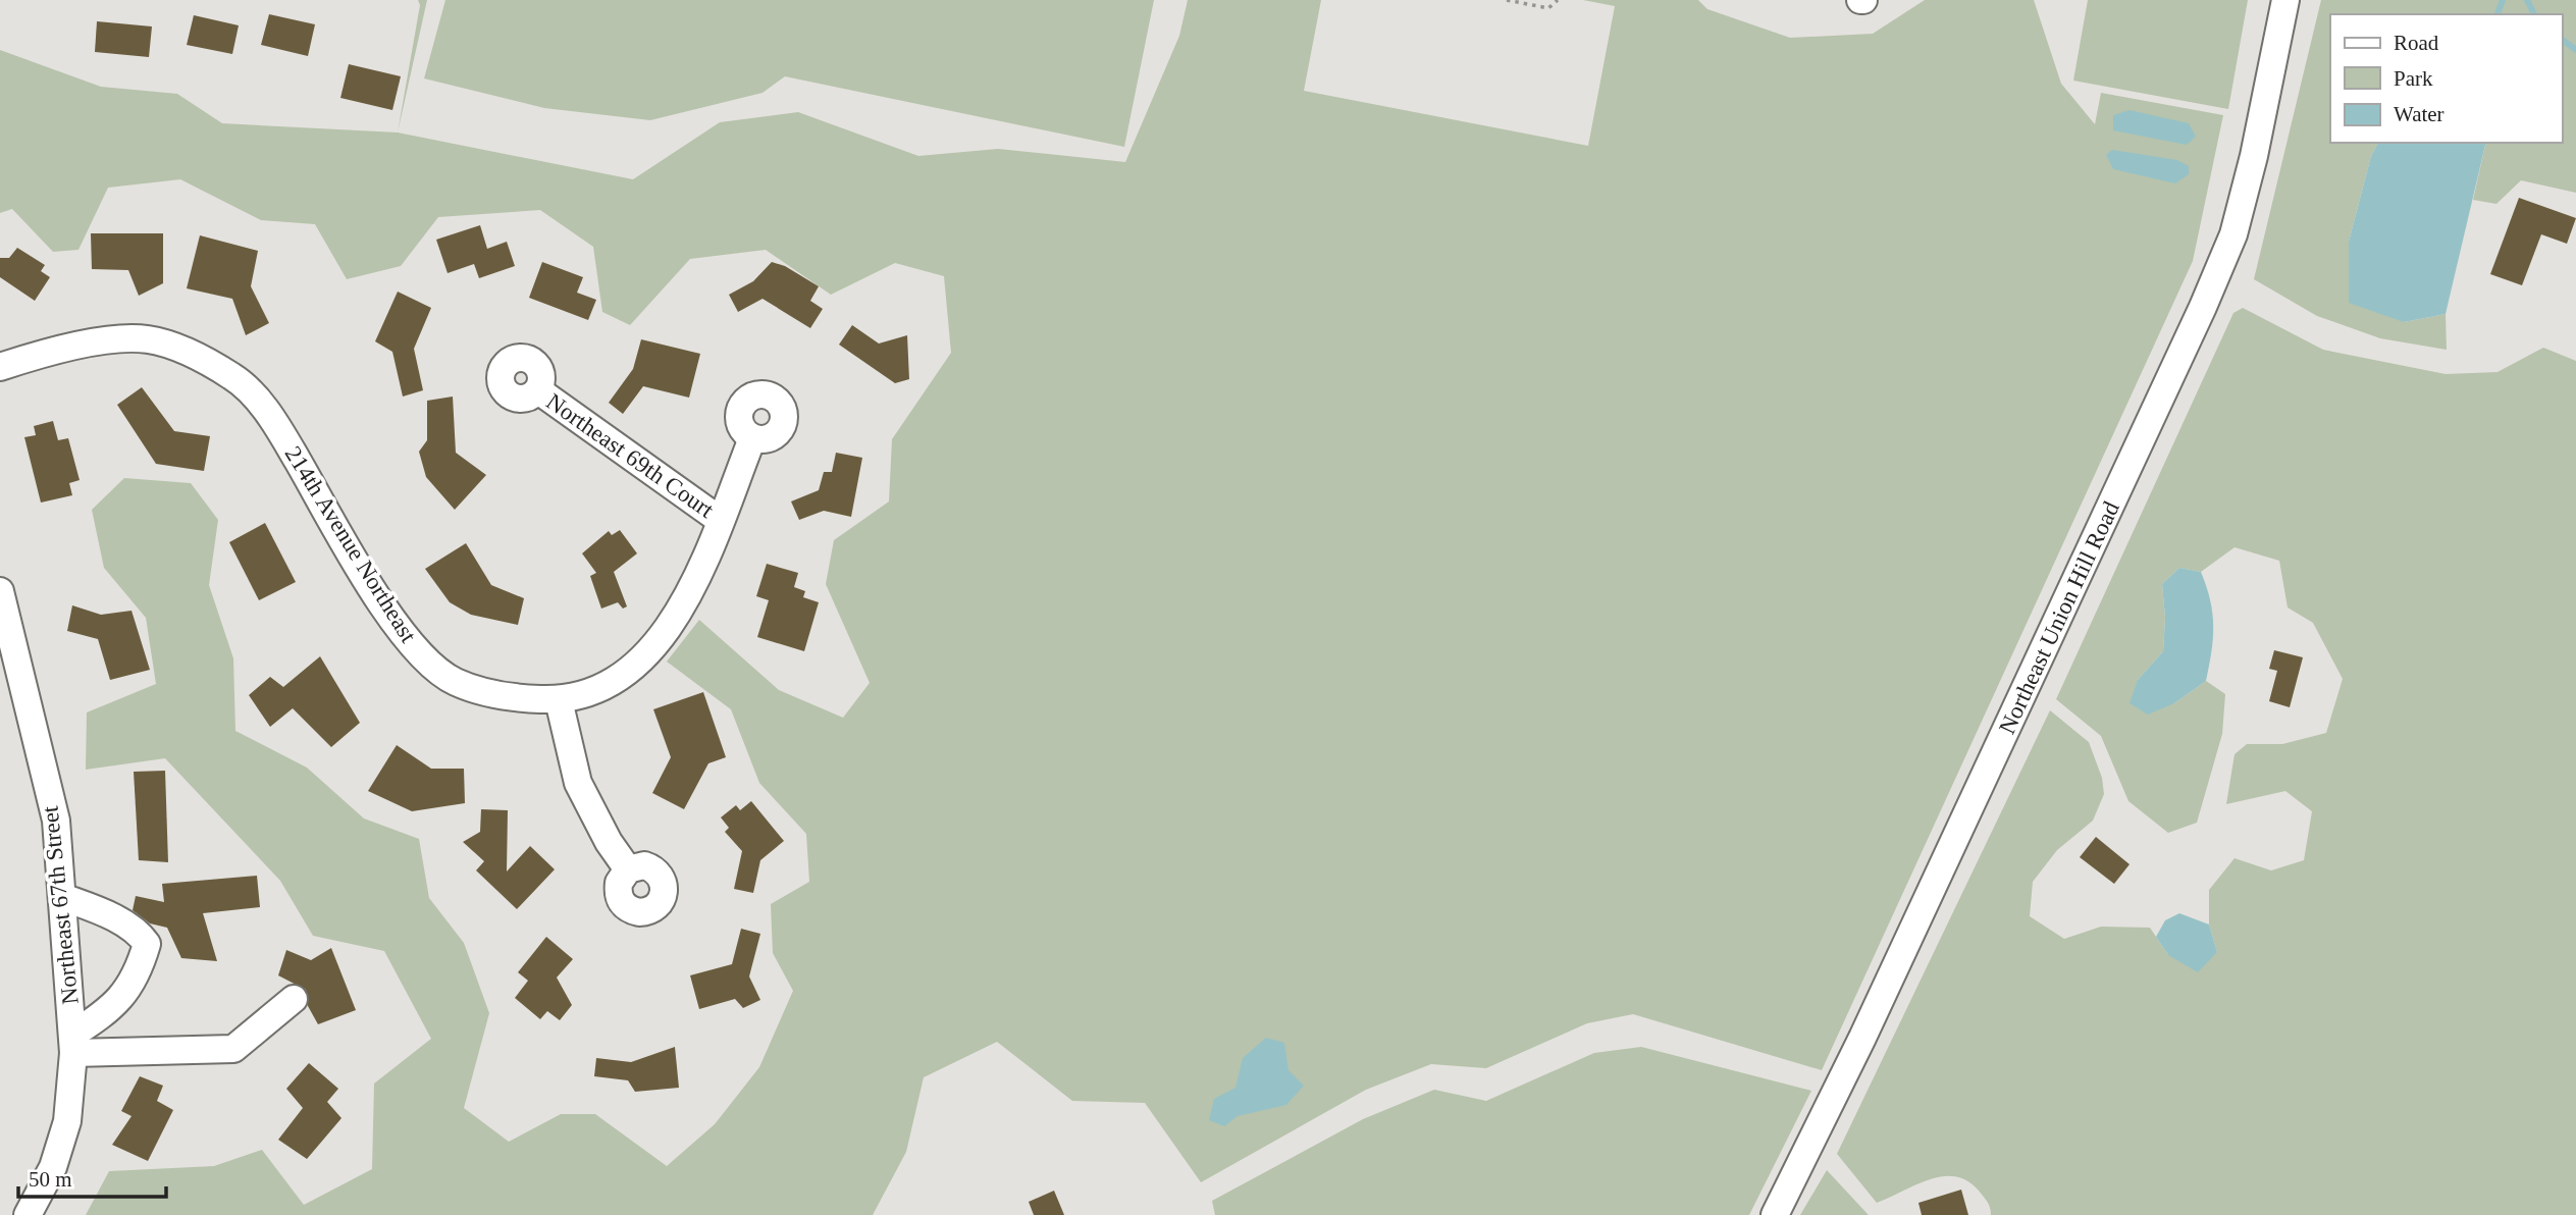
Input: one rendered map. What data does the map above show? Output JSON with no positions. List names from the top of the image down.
{
  "streets": {
    "street": [
      "Northeast 69th Court",
      "214th Avenue Northeast",
      "Northeast Union Hill Road",
      "Northeast 67th Street"
    ]
  },
  "crossings": [
    ["Northeast 69th Court", "214th Avenue Northeast"]
  ],
  "legend": ["Road", "Park", "Water"],
  "scale_bar": "50 m"
}
